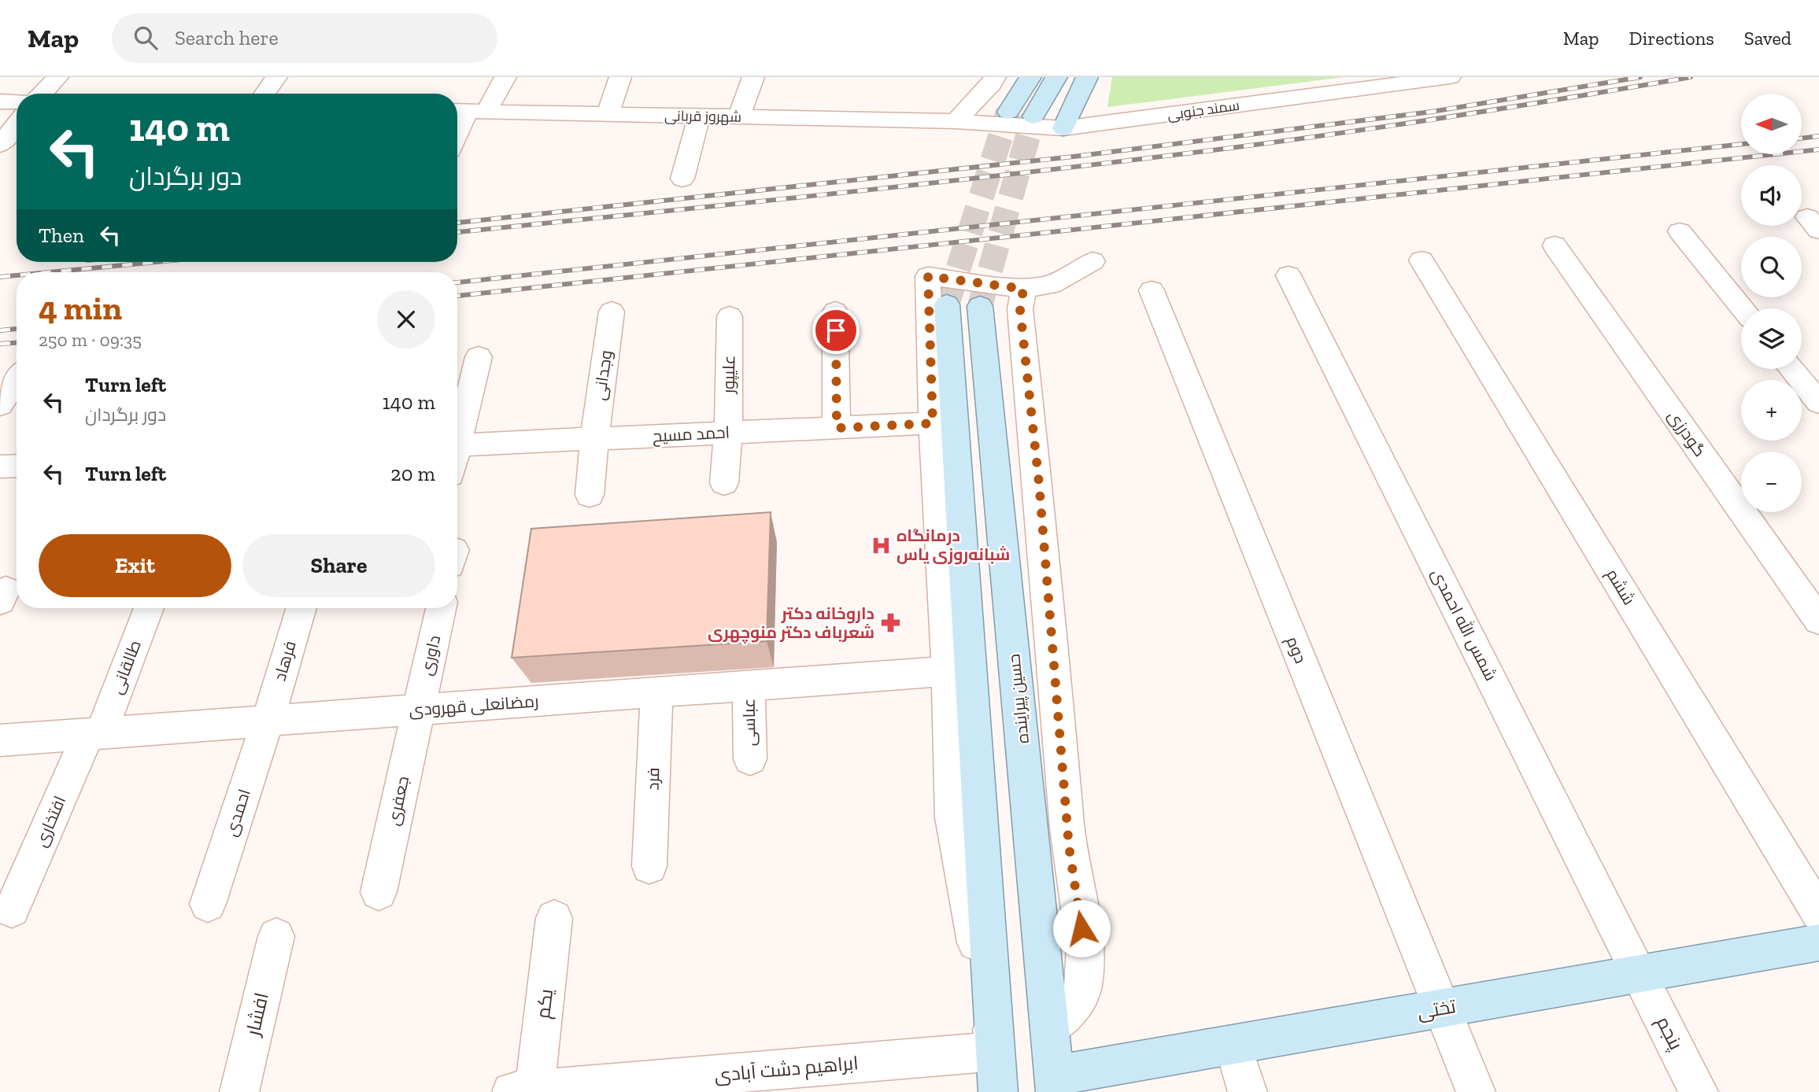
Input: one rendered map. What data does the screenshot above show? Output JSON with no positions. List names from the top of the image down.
{
  "streets": {
    "main road": ["حسین پیراینده", "تختی"],
    "street": [
      "سمند جنوبی",
      "شهروز قربانی",
      "علیپور",
      "وجدانی",
      "گودرزی",
      "احمد مسیح",
      "ششم",
      "شمس الله احمدی",
      "دوم",
      "داوری",
      "فرهاد",
      "طالقانی",
      "رمضانعلی قهرودی",
      "عباسی",
      "فرد",
      "جعفری",
      "احمدی",
      "افتخاری",
      "یکم",
      "افشار",
      "پنجم",
      "ابراهیم دشت آبادی"
    ]
  },
  "crossings": [
    ["سمند جنوبی", "شهروز قربانی"],
    ["علیپور", "احمد مسیح"],
    ["وجدانی", "احمد مسیح"],
    ["شمس الله احمدی", "تختی"],
    ["شمس الله احمدی", "پنجم"],
    ["دوم", "تختی"],
    ["داوری", "رمضانعلی قهرودی"],
    ["داوری", "جعفری"],
    ["فرهاد", "رمضانعلی قهرودی"],
    ["فرهاد", "احمدی"],
    ["طالقانی", "رمضانعلی قهرودی"],
    ["طالقانی", "افتخاری"],
    ["حسین پیراینده", "تختی"],
    ["رمضانعلی قهرودی", "عباسی"],
    ["رمضانعلی قهرودی", "فرد"],
    ["رمضانعلی قهرودی", "جعفری"],
    ["رمضانعلی قهرودی", "احمدی"],
    ["رمضانعلی قهرودی", "افتخاری"],
    ["یکم", "ابراهیم دشت آبادی"],
    ["تختی", "پنجم"]
  ],
  "places": {
    "hospital": ["درمانگاه شبانه‌روزی یاس"],
    "pharmacy": ["داروخانه دکتر شعرباف دکتر منوچهری"]
  },
  "north": "left",
  "page": {
    "header": "Map",
    "search": "Search here",
    "nav": ["Map", "Directions", "Saved"],
    "map_buttons": ["+", "−"],
    "turn": ["140 m", "دور برگردان"],
    "then": "Then",
    "heading": ["4 min", "250 m · 09:35"],
    "list": [
      {
        "name": "Turn left",
        "note": "دور برگردان",
        "value": "140 m"
      },
      {
        "name": "Turn left",
        "value": "20 m"
      }
    ],
    "buttons": ["Exit", "Share"]
  }
}
